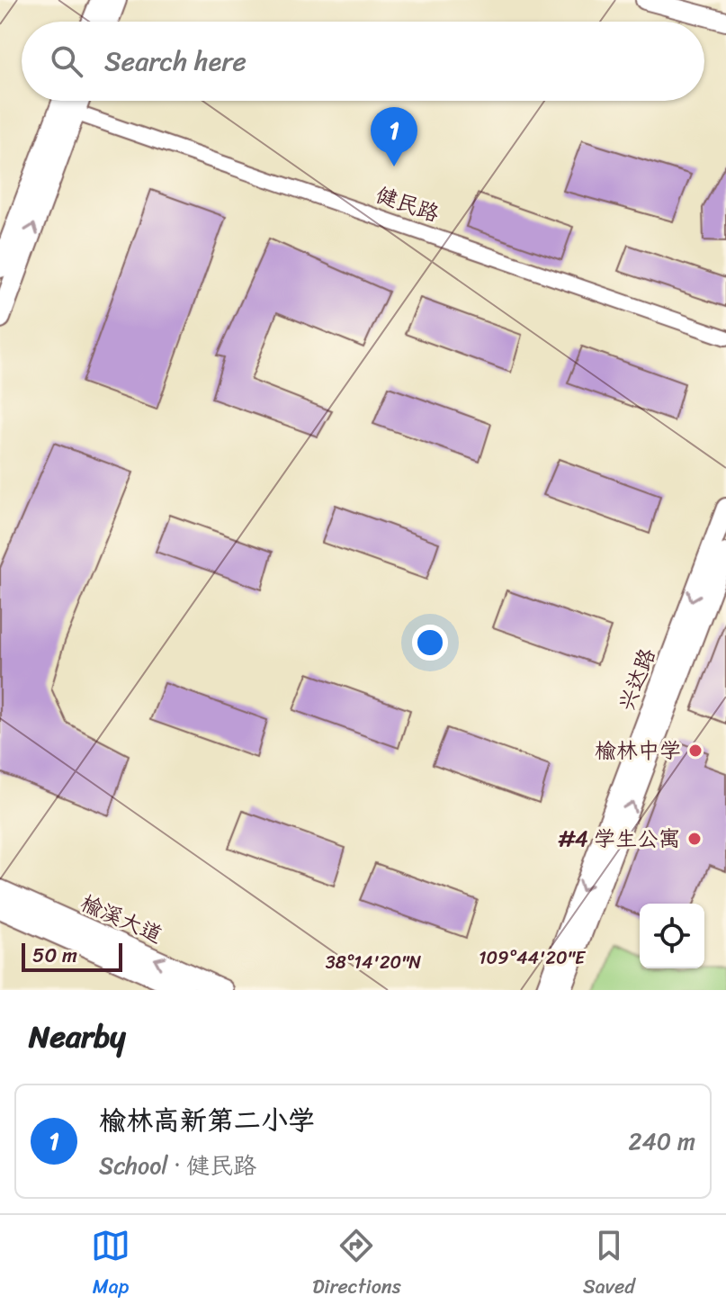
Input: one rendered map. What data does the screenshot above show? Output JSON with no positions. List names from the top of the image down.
{
  "streets": {
    "main road": ["兴达路", "榆溪大道"],
    "street": ["健民路"]
  },
  "places": ["榆林中学", "#4 学生公寓"],
  "scale_bar": "50 m",
  "page": {
    "search": "Search here",
    "pins": "1",
    "scale": "50 m",
    "heading": "Nearby",
    "list": [
      {
        "mark": "1",
        "name": "榆林高新第二小学",
        "note": "School · 健民路",
        "value": "240 m"
      }
    ],
    "nav": ["Map", "Directions", "Saved"]
  },
  "coordinates": ["109°44'20\"E", "38°14'20\"N"]
}
